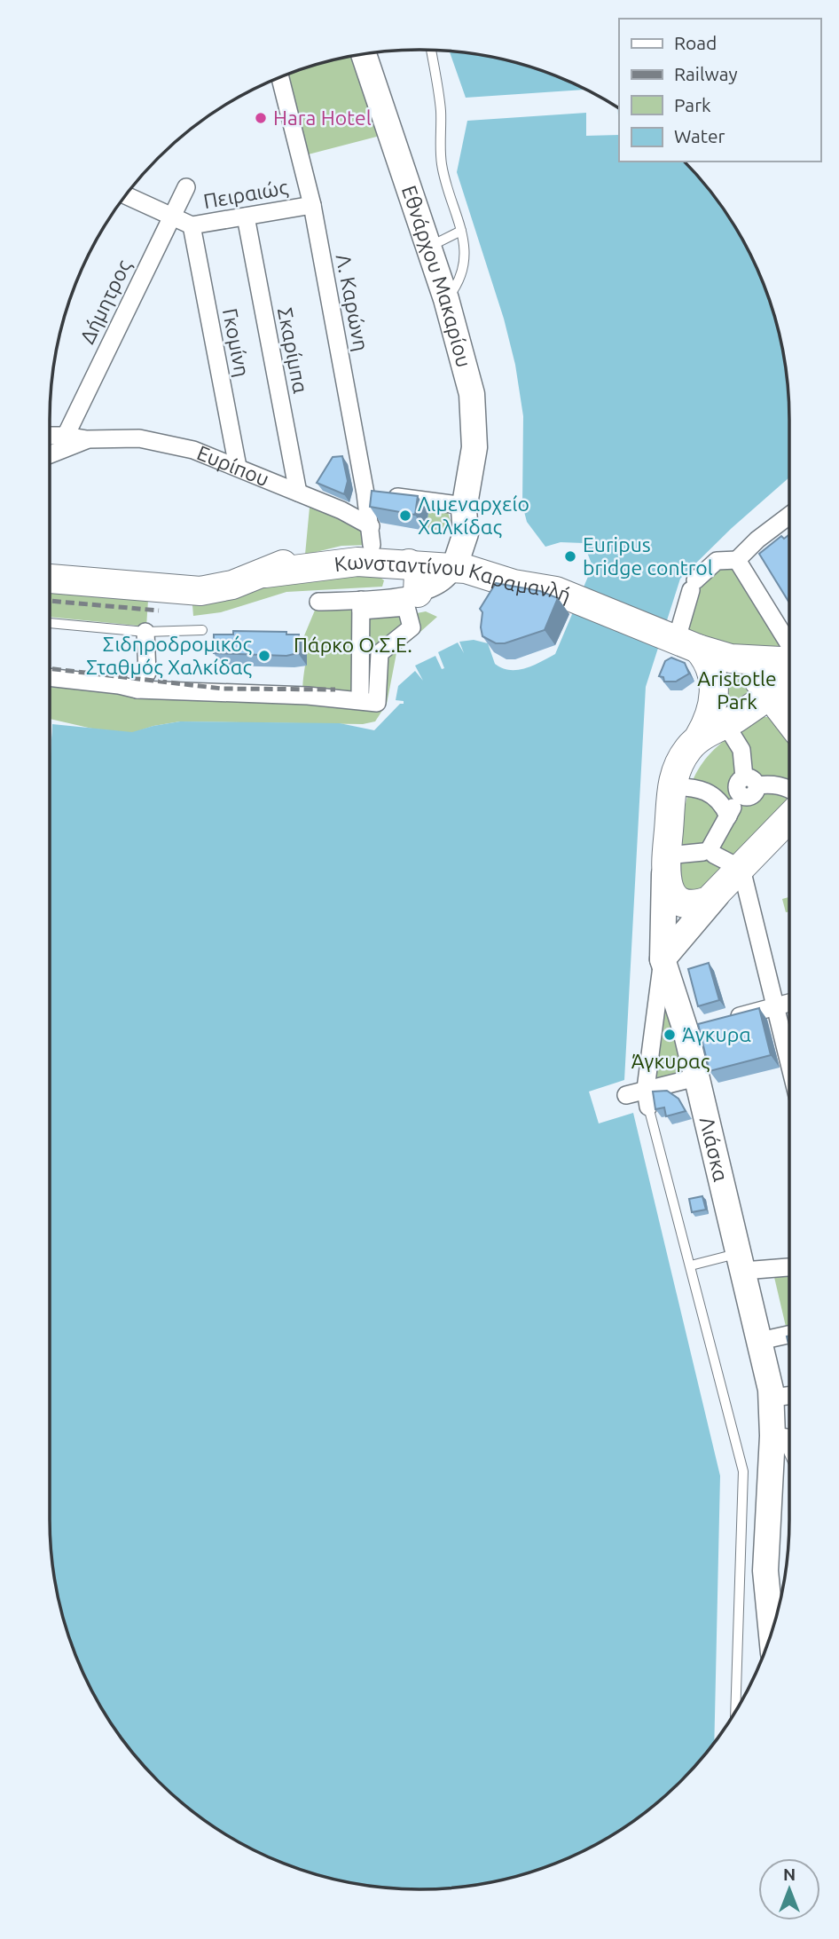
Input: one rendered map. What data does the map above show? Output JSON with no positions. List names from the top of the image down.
{
  "streets": {
    "main road": ["Κωνσταντίνου Καραμανλή", "Λιάσκα"],
    "street": [
      "Πειραιώς",
      "Εθνάρχου Μακαρίου",
      "Δήμητρος",
      "Λ. Καρώνη",
      "Γκομίνη",
      "Σκαρίμπα",
      "Ευρίπου"
    ]
  },
  "crossings": [
    ["Πειραιώς", "Δήμητρος"],
    ["Πειραιώς", "Λ. Καρώνη"],
    ["Πειραιώς", "Γκομίνη"],
    ["Πειραιώς", "Σκαρίμπα"],
    ["Εθνάρχου Μακαρίου", "Κωνσταντίνου Καραμανλή"],
    ["Λ. Καρώνη", "Ευρίπου"],
    ["Λ. Καρώνη", "Κωνσταντίνου Καραμανλή"],
    ["Γκομίνη", "Ευρίπου"],
    ["Σκαρίμπα", "Ευρίπου"],
    ["Ευρίπου", "Κωνσταντίνου Καραμανλή"]
  ],
  "parks": ["Πάρκο Ο.Σ.Ε.", "Aristotle Park", "Άγκυρας"],
  "places": [
    "Hara Hotel",
    "Λιμεναρχείο Χαλκίδας",
    "Euripus bridge control",
    "Σιδηροδρομικός Σταθμός Χαλκίδας",
    "Άγκυρα"
  ],
  "legend": [
    "Road",
    "Railway",
    "Park",
    "Water"
  ],
  "north": "top"
}
